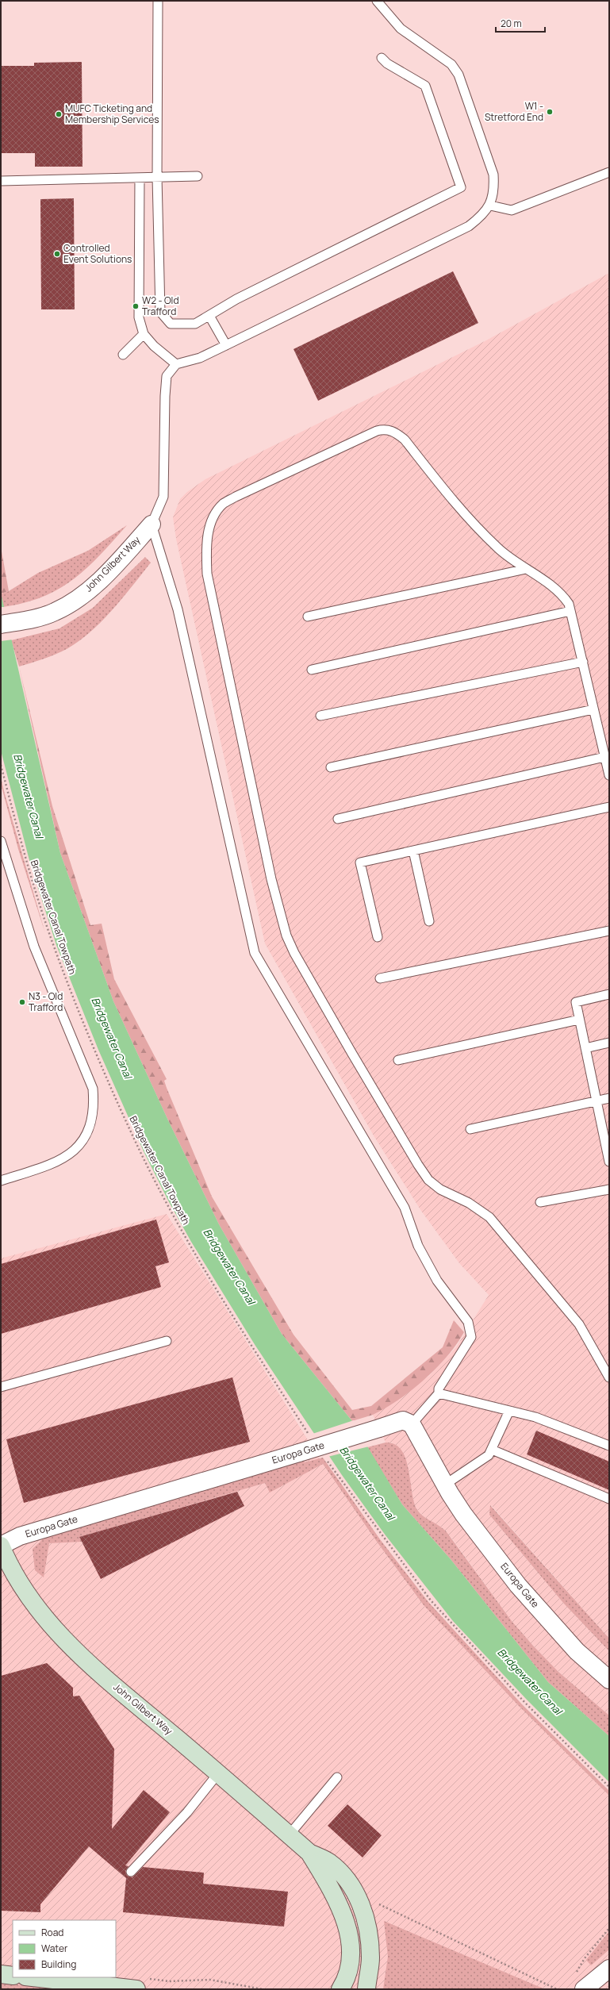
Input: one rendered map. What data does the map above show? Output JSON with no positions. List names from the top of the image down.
{
  "streets": {
    "street": ["John Gilbert Way", "Europa Gate"],
    "path": ["Bridgewater Canal Towpath"]
  },
  "crossings": [
    ["John Gilbert Way", "Europa Gate"]
  ],
  "water": ["Bridgewater Canal"],
  "places": [
    "W1 - Stretford End",
    "MUFC Ticketing and Membership Services",
    "Controlled Event Solutions",
    "W2 - Old Trafford",
    "N3 - Old Trafford"
  ],
  "legend": ["Road", "Water", "Building"],
  "scale_bar": "20 m"
}
